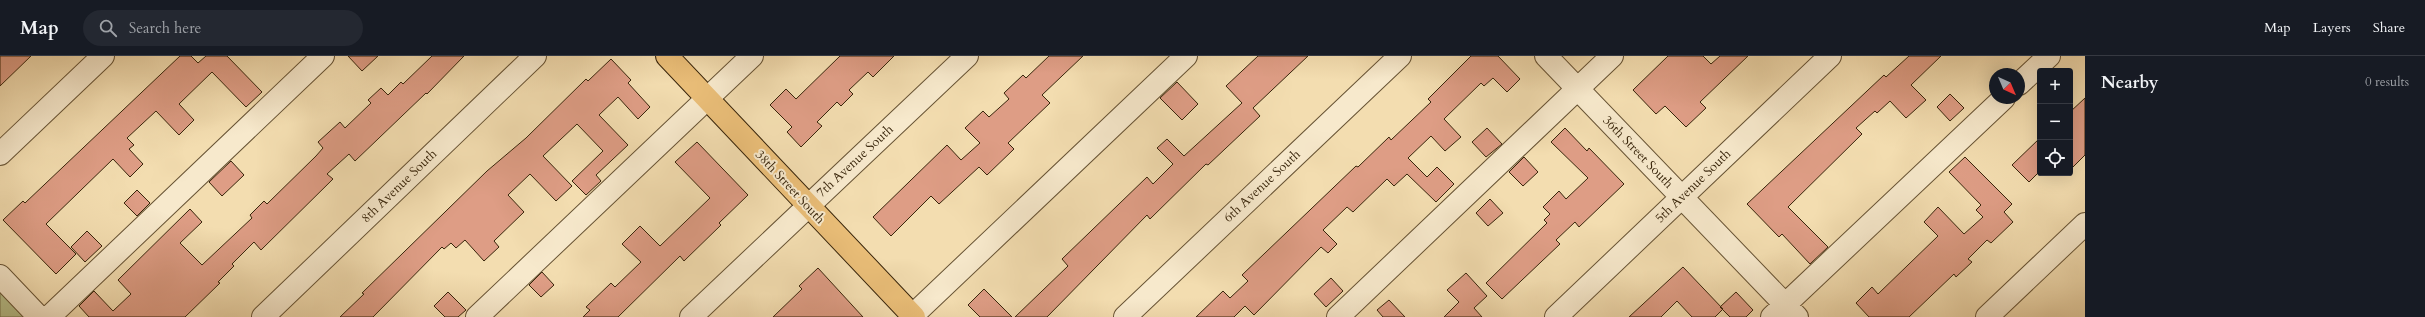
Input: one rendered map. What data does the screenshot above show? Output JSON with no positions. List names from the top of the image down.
{
  "streets": {
    "main road": ["38th Street South"],
    "street": [
      "36th Street South",
      "7th Avenue South",
      "8th Avenue South",
      "6th Avenue South",
      "5th Avenue South"
    ]
  },
  "crossings": [
    ["36th Street South", "5th Avenue South"],
    ["7th Avenue South", "38th Street South"]
  ],
  "north": "bottom right",
  "page": {
    "header": "Map",
    "search": "Search here",
    "nav": ["Map", "Layers", "Share"],
    "heading": ["Nearby", "0 results"],
    "map_buttons": ["+", "−"]
  }
}
